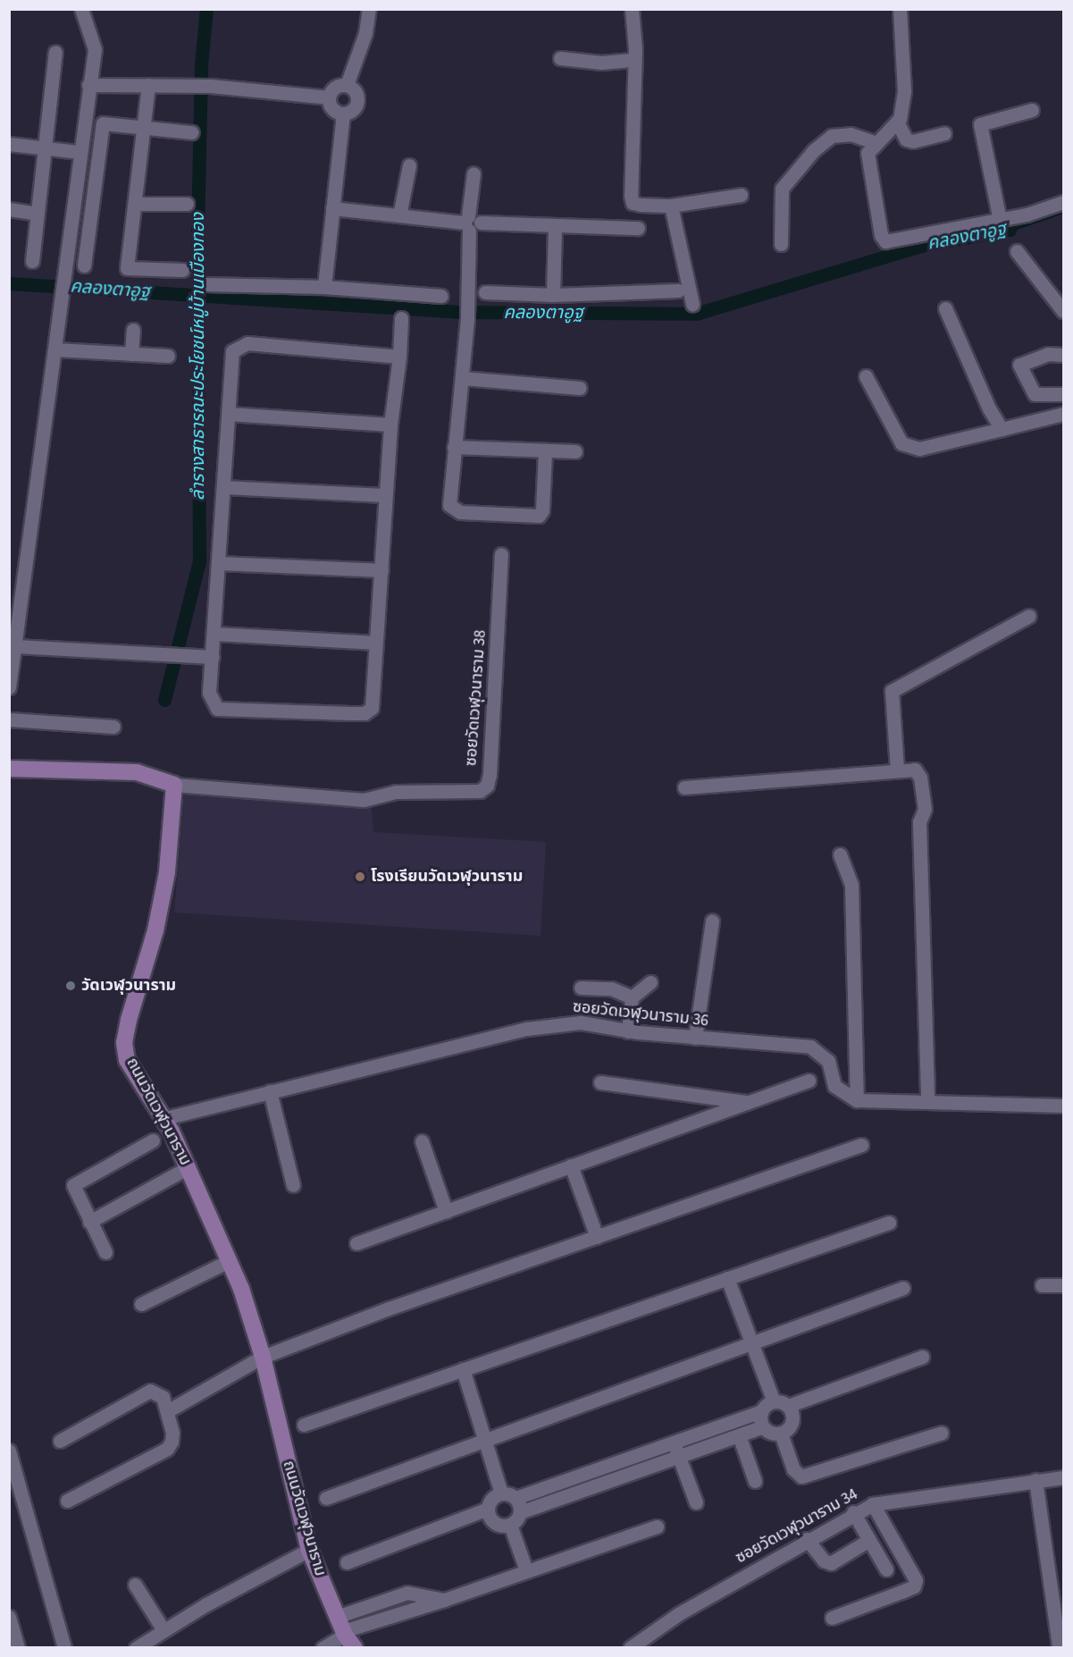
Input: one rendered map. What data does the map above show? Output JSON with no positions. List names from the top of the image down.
{
  "streets": {
    "street": [
      "ซอยวัดเวฬุวนาราม 38",
      "ซอยวัดเวฬุวนาราม 36",
      "ถนนวัดเวฬุวนาราม",
      "ซอยวัดเวฬุวนาราม 34"
    ]
  },
  "crossings": [
    ["ซอยวัดเวฬุวนาราม 38", "ถนนวัดเวฬุวนาราม"],
    ["ซอยวัดเวฬุวนาราม 36", "ถนนวัดเวฬุวนาราม"]
  ],
  "water": ["คลองตาอูฐ", "ลำรางสาธารณะประโยชน์หมู่บ้านเมืองทอง"],
  "places": ["โรงเรียนวัดเวฬุวนาราม", "วัดเวฬุวนาราม"]
}
